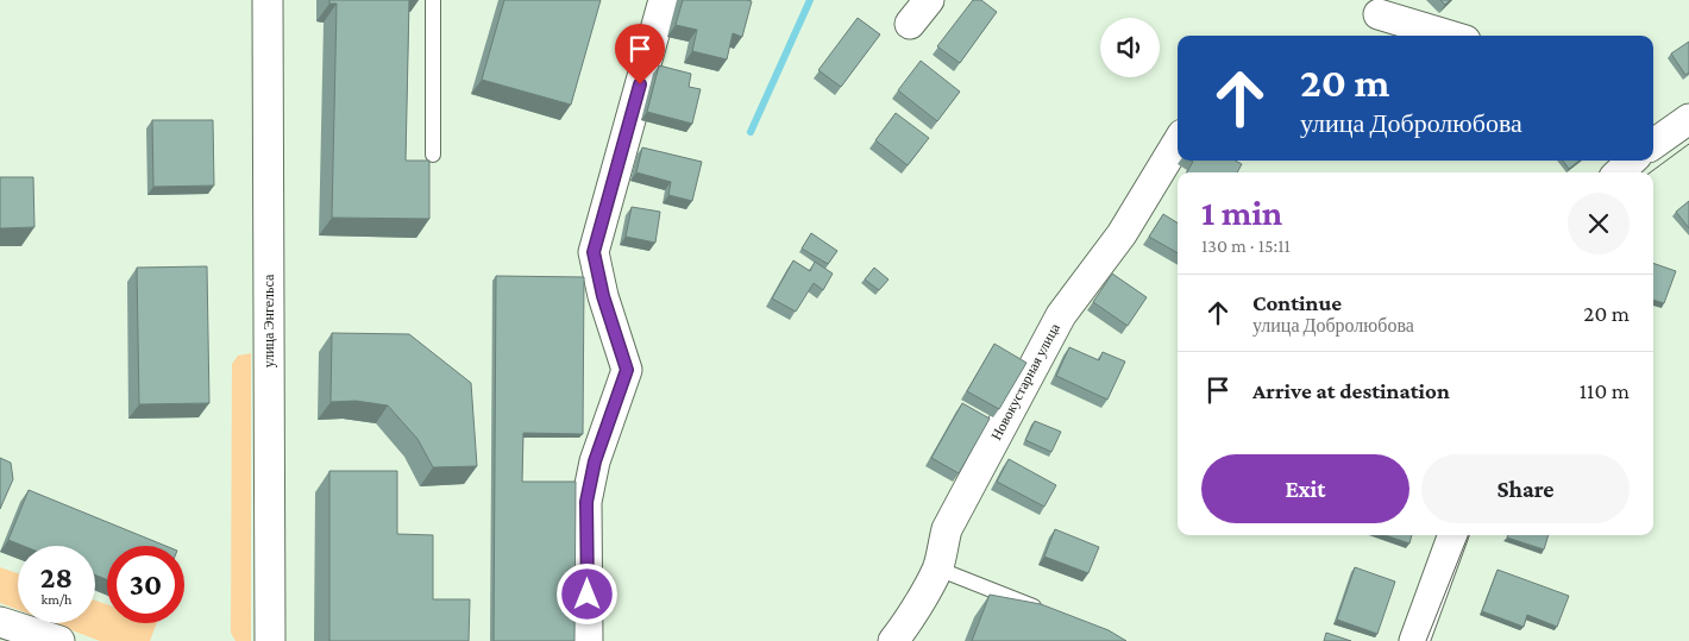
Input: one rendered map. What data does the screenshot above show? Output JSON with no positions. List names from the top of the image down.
{
  "streets": {
    "street": ["улица Энгельса", "Новокустарная улица"]
  },
  "page": {
    "turn": ["20 m", "улица Добролюбова"],
    "heading": ["1 min", "130 m · 15:11"],
    "list": [
      {
        "name": "Continue",
        "note": "улица Добролюбова",
        "value": "20 m"
      },
      {
        "name": "Arrive at destination",
        "value": "110 m"
      }
    ],
    "buttons": ["Exit", "Share"],
    "speed": "28 km/h",
    "limit": "30"
  }
}
